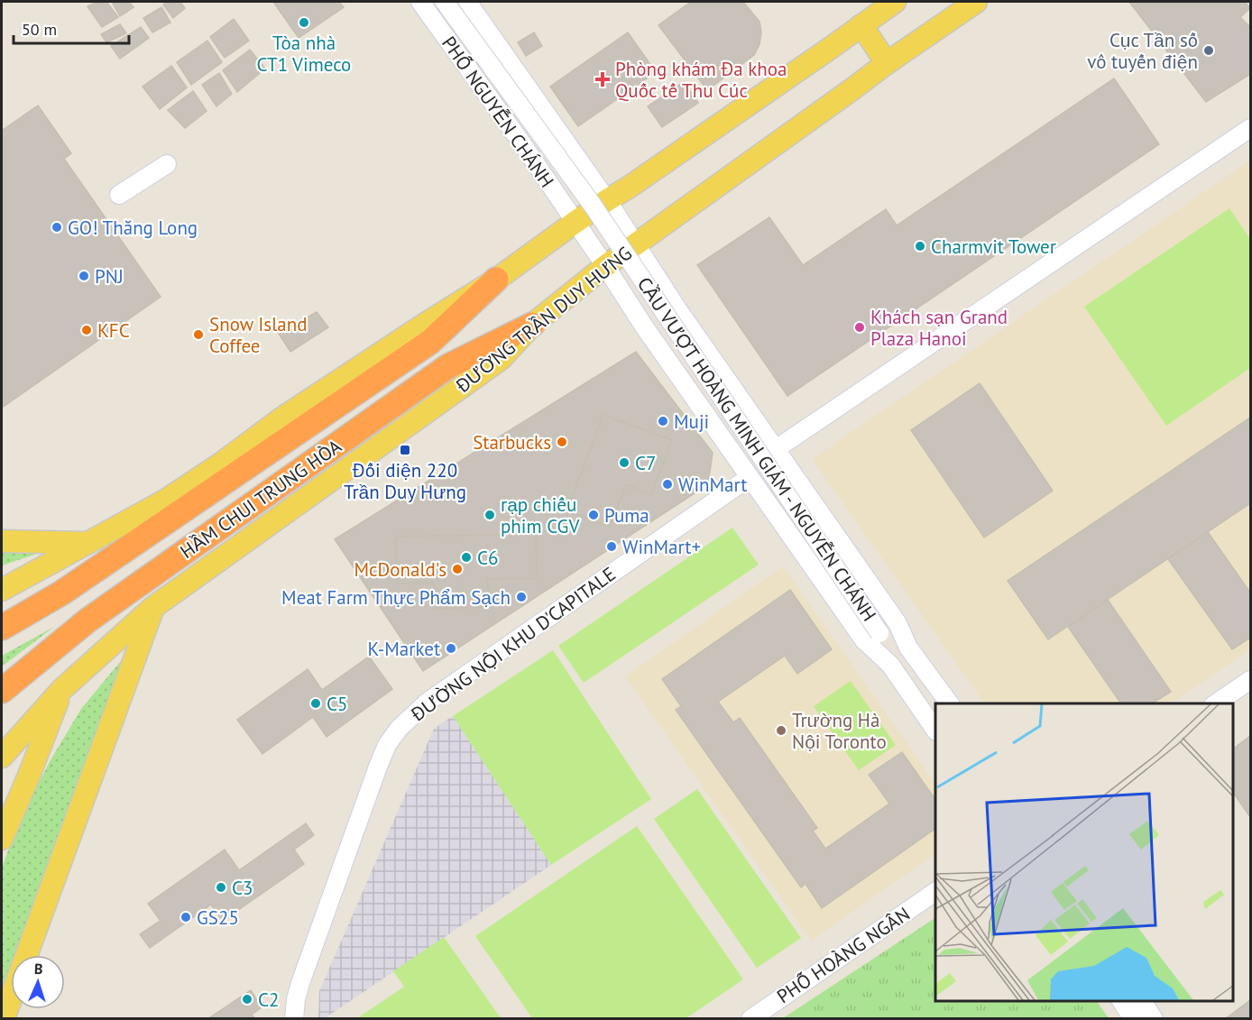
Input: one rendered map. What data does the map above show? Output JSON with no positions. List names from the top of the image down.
{
  "streets": {
    "highway": ["HẦM CHUI TRUNG HÒA"],
    "main road": ["ĐƯỜNG TRẦN DUY HƯNG"],
    "street": [
      "PHỐ NGUYỄN CHÁNH",
      "CẦU VƯỢT HOÀNG MINH GIÁM - NGUYỄN CHÁNH",
      "ĐƯỜNG NỘI KHU D'CAPITALE",
      "PHỐ HOÀNG NGÂN"
    ]
  },
  "crossings": [
    ["PHỐ NGUYỄN CHÁNH", "ĐƯỜNG TRẦN DUY HƯNG"],
    ["PHỐ NGUYỄN CHÁNH", "CẦU VƯỢT HOÀNG MINH GIÁM - NGUYỄN CHÁNH"],
    ["PHỐ NGUYỄN CHÁNH", "ĐƯỜNG NỘI KHU D'CAPITALE"],
    ["ĐƯỜNG TRẦN DUY HƯNG", "HẦM CHUI TRUNG HÒA"]
  ],
  "places": {
    "other": [
      "Tòa nhà CT1 Vimeco",
      "Cục Tần số vô tuyến điện",
      "GO! Thăng Long",
      "Charmvit Tower",
      "PNJ",
      "Khách sạn Grand Plaza Hanoi",
      "KFC",
      "Snow Island Coffee",
      "Muji",
      "Starbucks",
      "C7",
      "WinMart",
      "rạp chiếu phim CGV",
      "Puma",
      "WinMart+",
      "C6",
      "McDonald's",
      "Meat Farm Thực Phẩm Sạch",
      "K-Market",
      "C5",
      "Trường Hà Nội Toronto",
      "C3",
      "GS25",
      "C2"
    ],
    "health": ["Phòng khám Đa khoa Quốc tế Thu Cúc"],
    "transit": ["Đối diện 220 Trần Duy Hưng"]
  },
  "scale_bar": "50 m",
  "north": "top"
}
